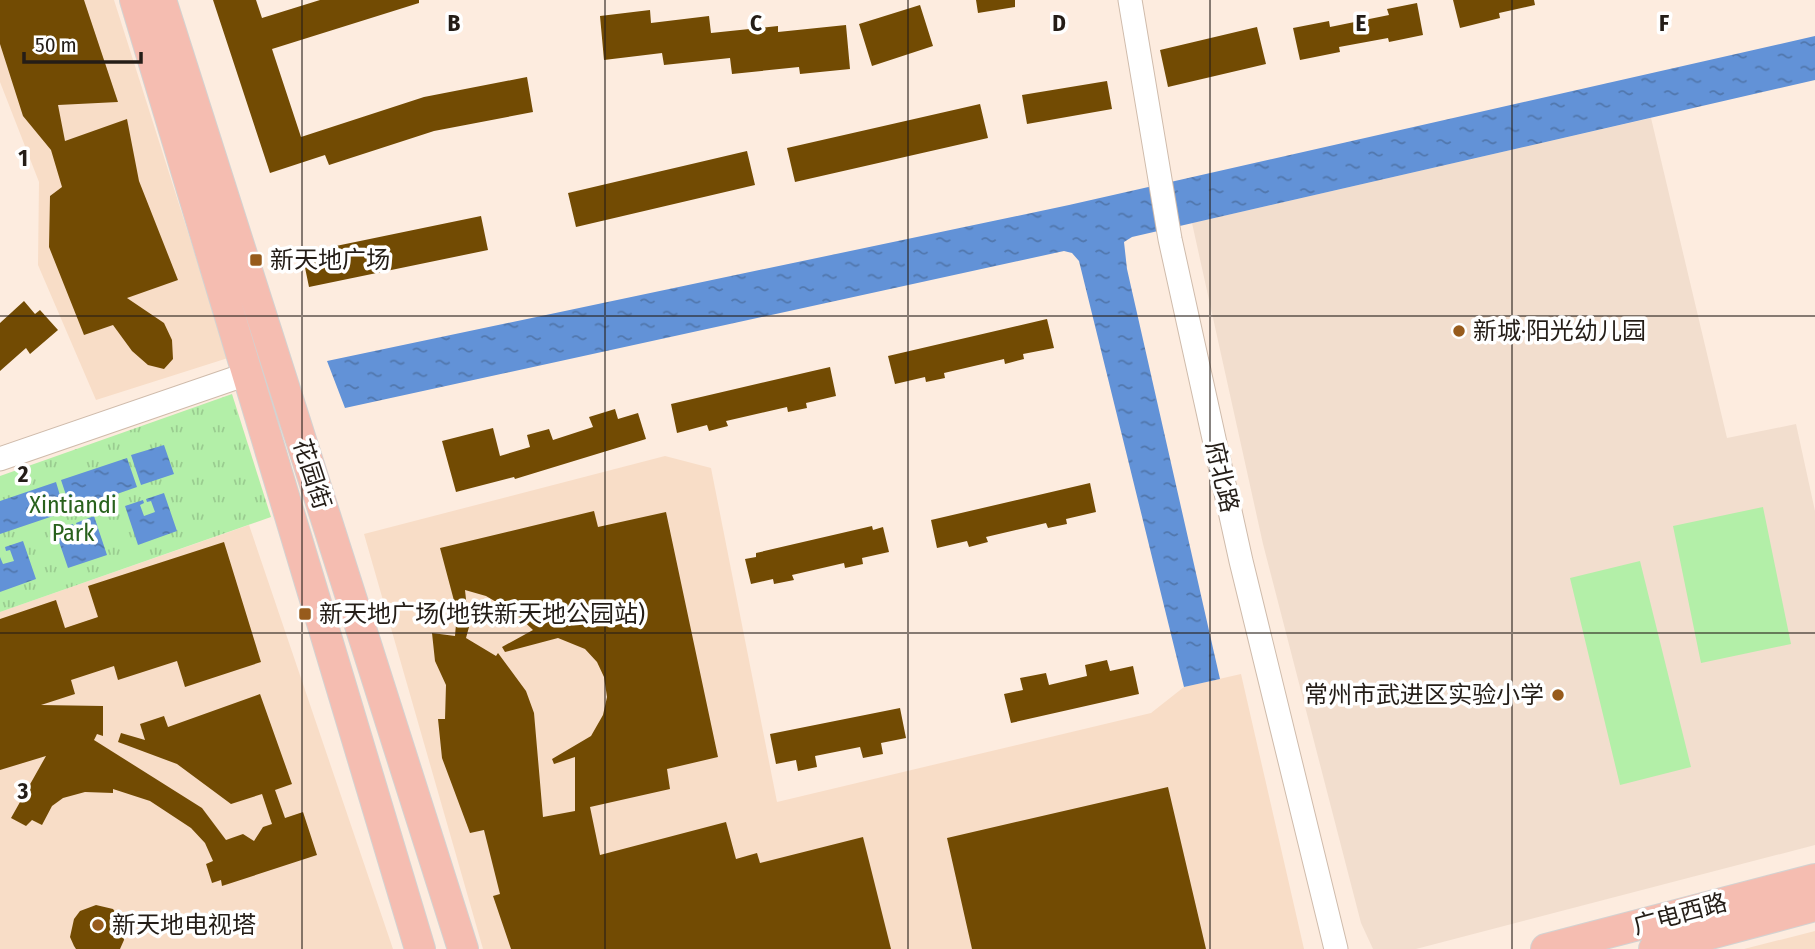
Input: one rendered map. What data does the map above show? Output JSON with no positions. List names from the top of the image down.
{
  "streets": {
    "main road": ["花园街", "广电西路"],
    "street": ["府北路"]
  },
  "parks": ["Xintiandi Park"],
  "places": {
    "transit": ["新天地广场", "新天地广场(地铁新天地公园站)"],
    "other": ["新城·阳光幼儿园", "常州市武进区实验小学", "新天地电视塔"]
  },
  "scale_bar": "50 m",
  "grid": {
    "columns": [
      "B",
      "C",
      "D",
      "E",
      "F"
    ],
    "rows": ["1", "2", "3"]
  }
}
